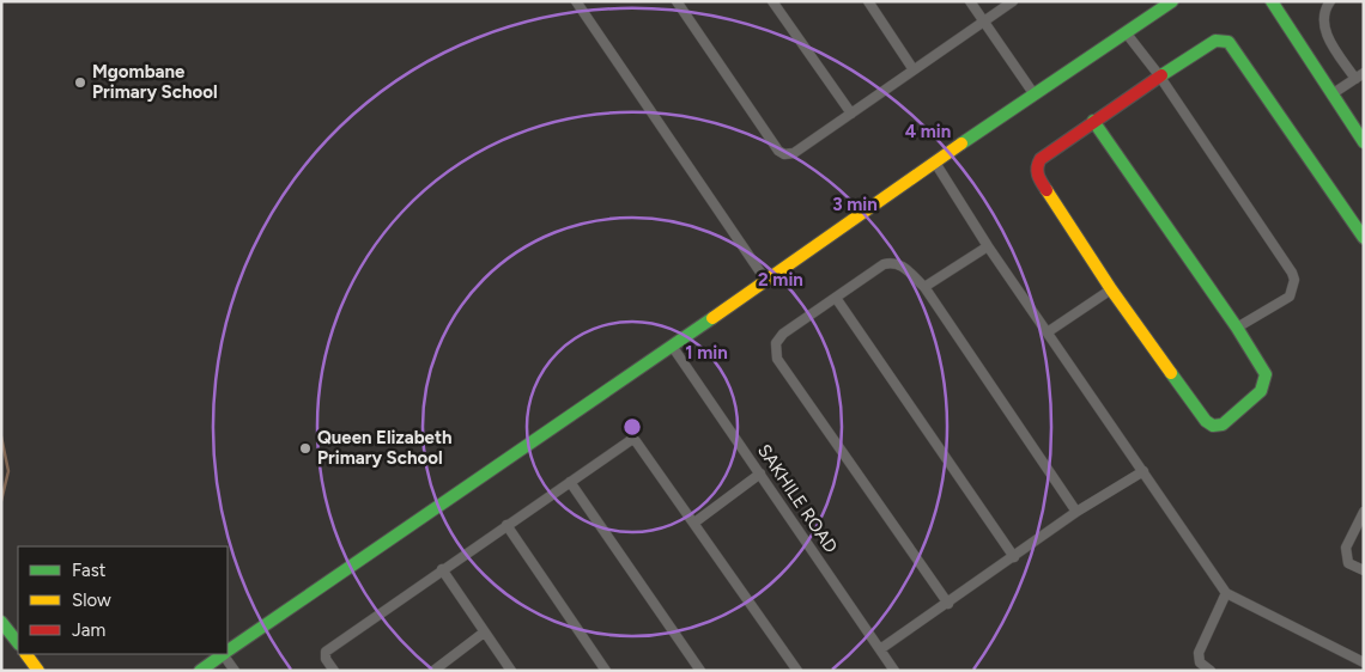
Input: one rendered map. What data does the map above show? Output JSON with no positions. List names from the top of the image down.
{
  "streets": {
    "street": ["SAKHILE ROAD"]
  },
  "places": ["Mgombane Primary School", "Queen Elizabeth Primary School"],
  "legend": ["Fast", "Slow", "Jam"],
  "rings": [
    "4 min",
    "3 min",
    "2 min",
    "1 min"
  ]
}
